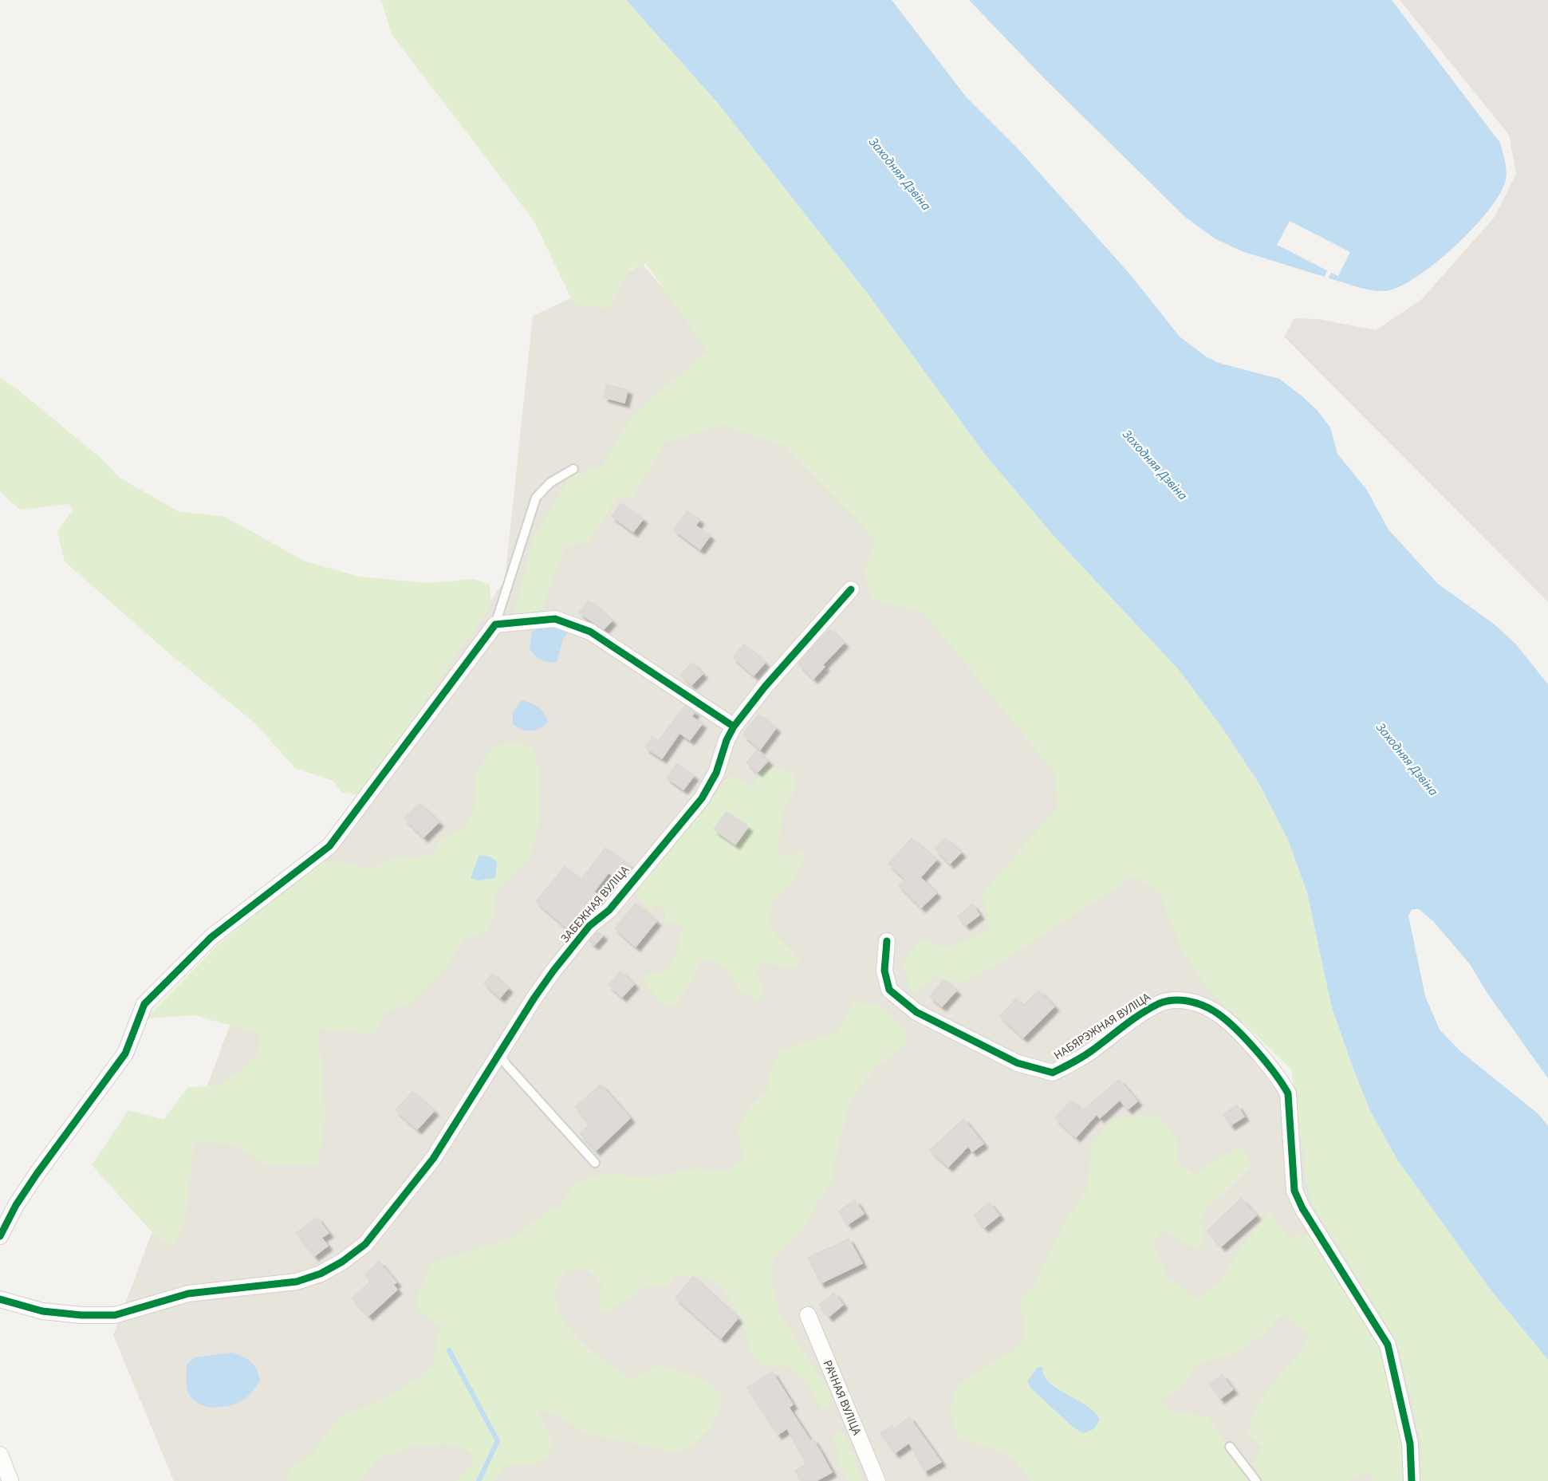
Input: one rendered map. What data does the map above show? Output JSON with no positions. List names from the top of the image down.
{
  "streets": {
    "street": ["ЗАБЕЖНАЯ ВУЛІЦА", "НАБЯРЭЖНАЯ ВУЛІЦА", "РАЧНАЯ ВУЛІЦА"]
  },
  "water": ["Заходняя Дзвіна"]
}
